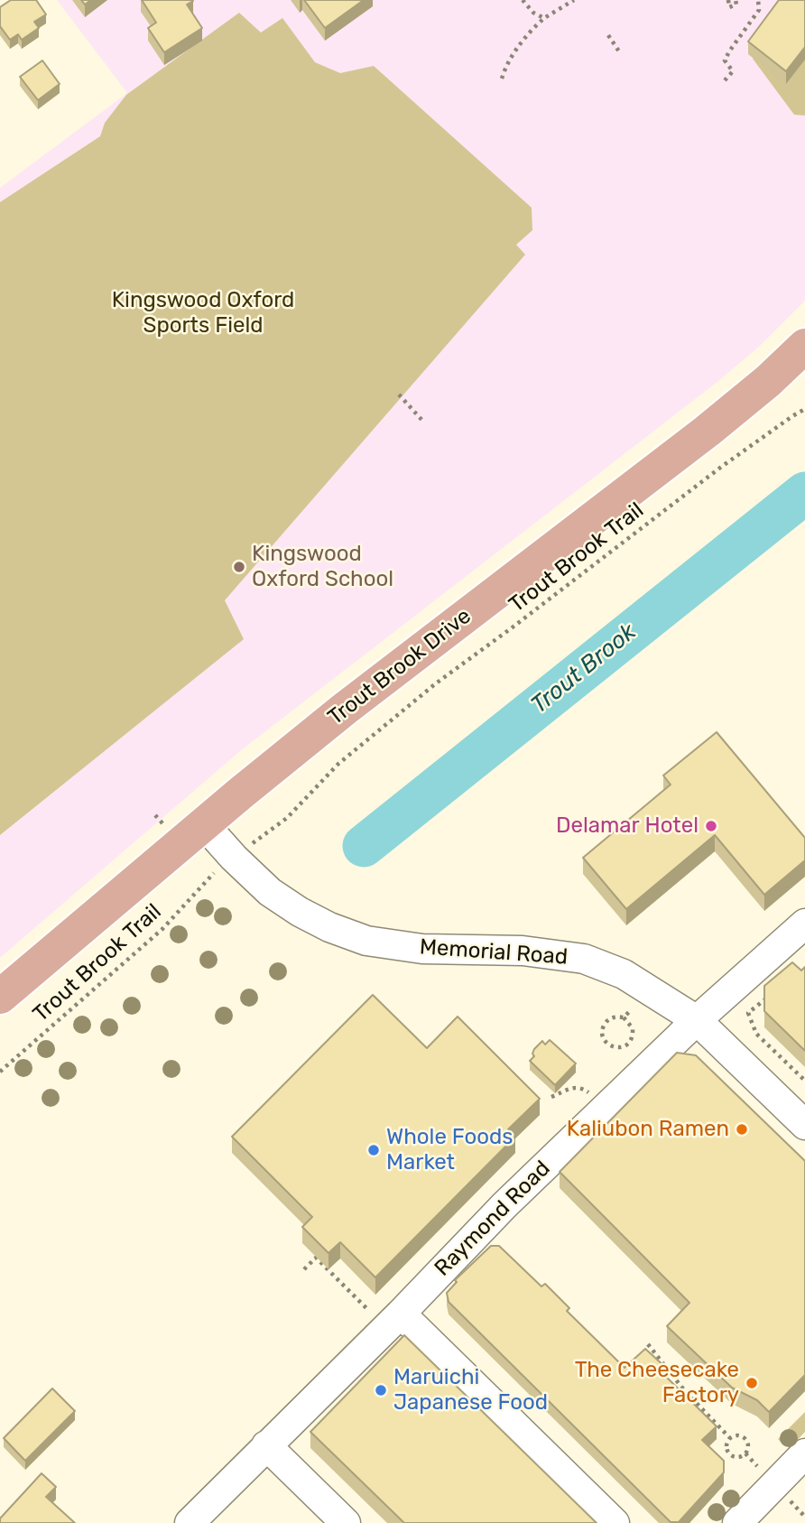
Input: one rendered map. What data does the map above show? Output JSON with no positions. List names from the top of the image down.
{
  "streets": {
    "main road": ["Trout Brook Drive"],
    "street": ["Memorial Road", "Raymond Road"],
    "path": ["Trout Brook Trail"]
  },
  "crossings": [
    ["Trout Brook Drive", "Memorial Road"],
    ["Memorial Road", "Raymond Road"]
  ],
  "water": ["Trout Brook"],
  "parks": ["Kingswood Oxford Sports Field"],
  "places": [
    "Kingswood Oxford School",
    "Delamar Hotel",
    "Kaliubon Ramen",
    "Whole Foods Market",
    "The Cheesecake Factory",
    "Maruichi Japanese Food"
  ]
}
